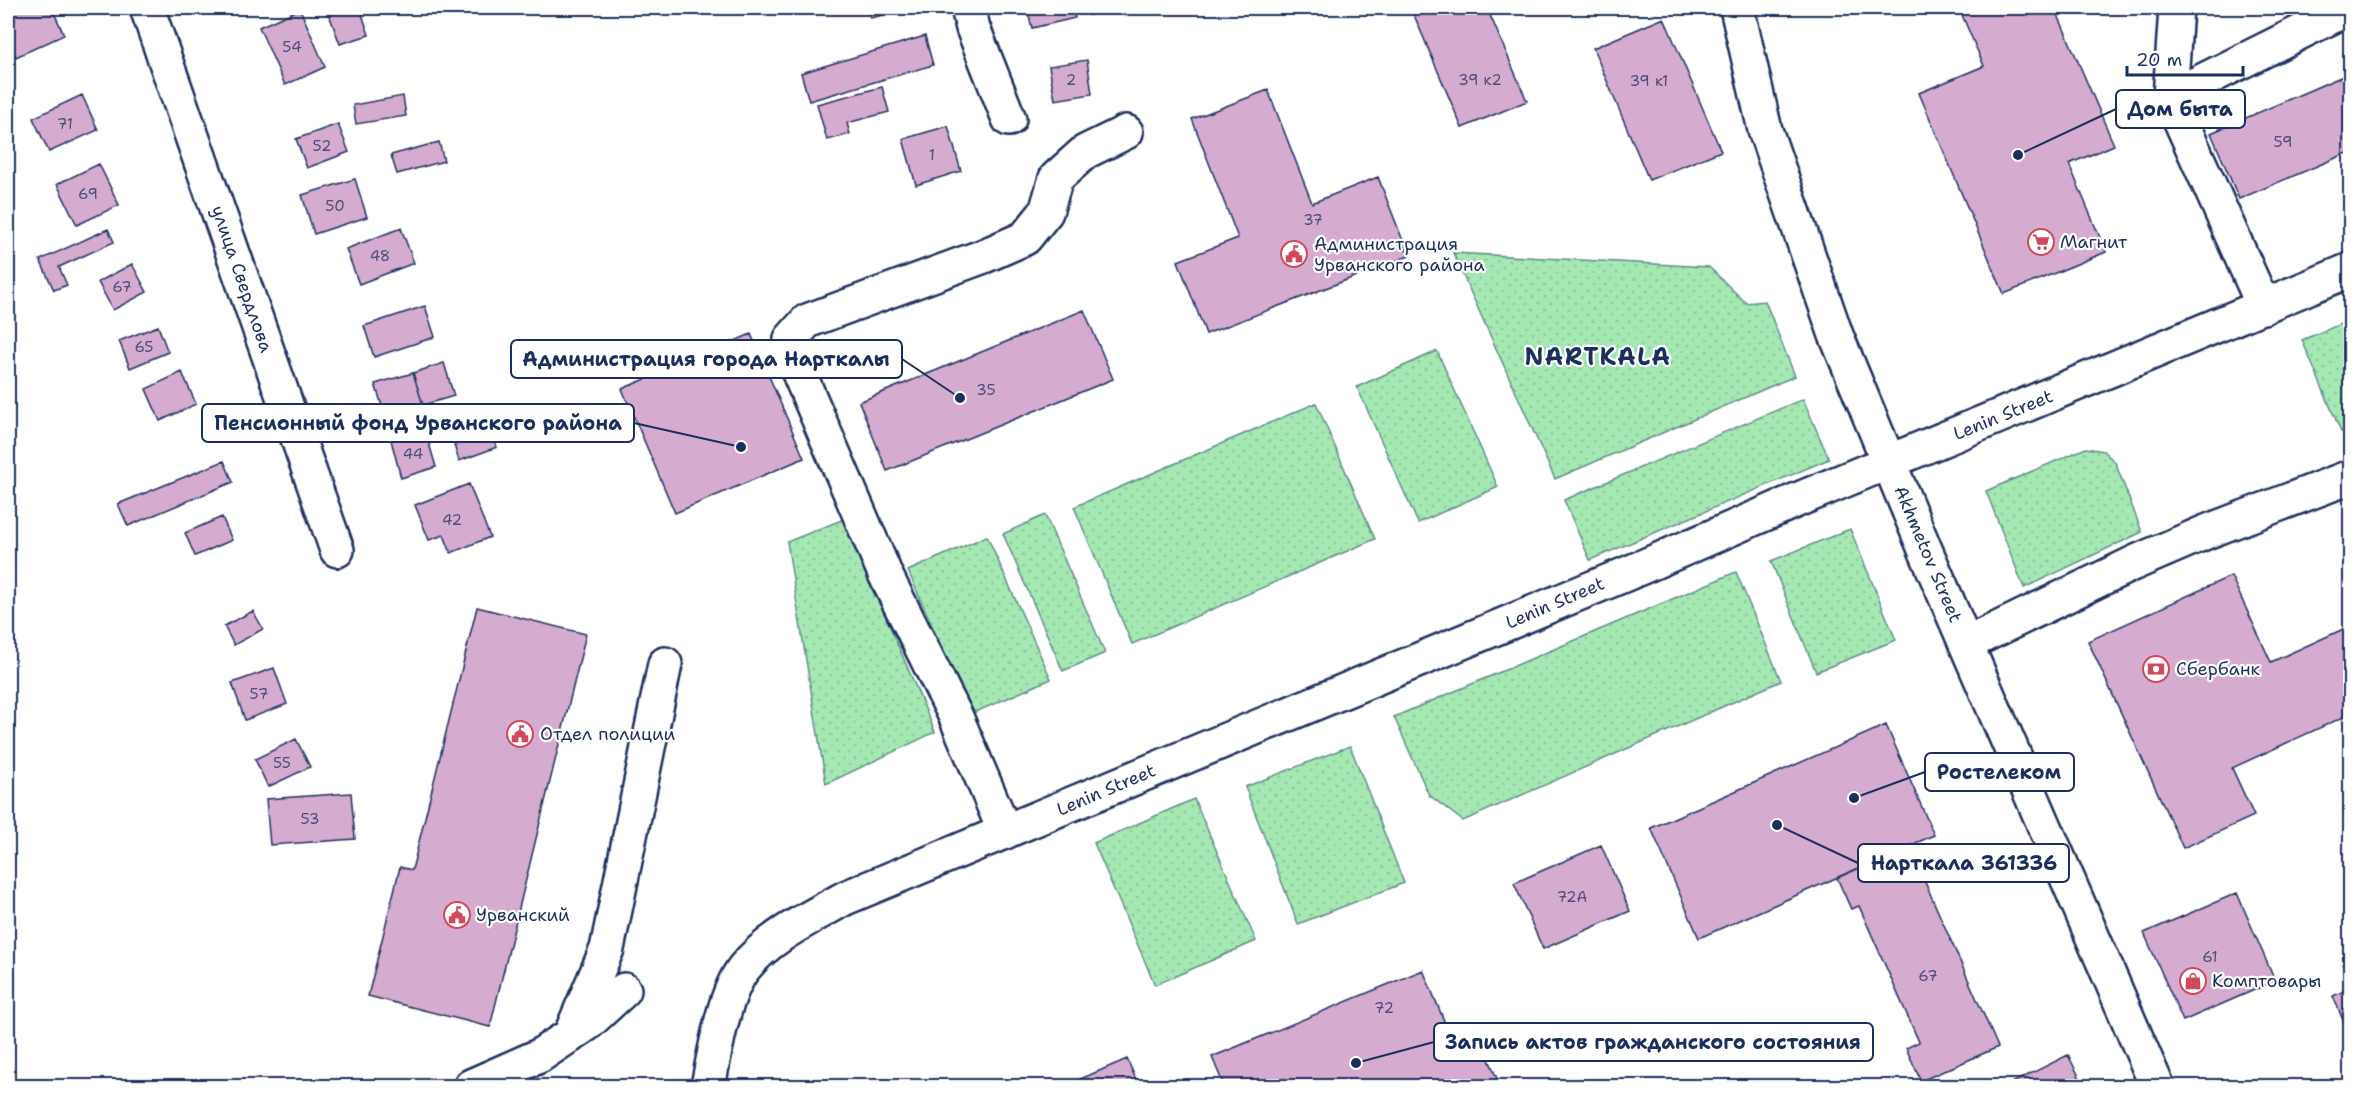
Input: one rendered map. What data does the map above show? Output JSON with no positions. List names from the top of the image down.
{
  "streets": {
    "street": ["улица Свердлова", "Lenin Street", "Akhmetov Street"]
  },
  "crossings": [
    ["Lenin Street", "Akhmetov Street"]
  ],
  "districts": ["NARTKALA"],
  "places": {
    "other": [
      "Дом быта",
      "Администрация города Нарткалы",
      "Пенсионный фонд Урванского района",
      "Ростелеком",
      "Нарткала 361336",
      "Запись актов гражданского состояния"
    ],
    "supermarket": ["Магнит"],
    "public building": ["Администрация Урванского района", "Отдел полиции", "Урванский"],
    "bank": ["Сбербанк"],
    "shop": ["Комптовары"]
  },
  "house_numbers": [
    "54",
    "2",
    "39 к2",
    "39 к1",
    "71",
    "59",
    "52",
    "1",
    "69",
    "50",
    "37",
    "48",
    "67",
    "65",
    "35",
    "44",
    "42",
    "57",
    "55",
    "53",
    "72А",
    "61",
    "67",
    "72"
  ],
  "scale_bar": "20 m"
}
